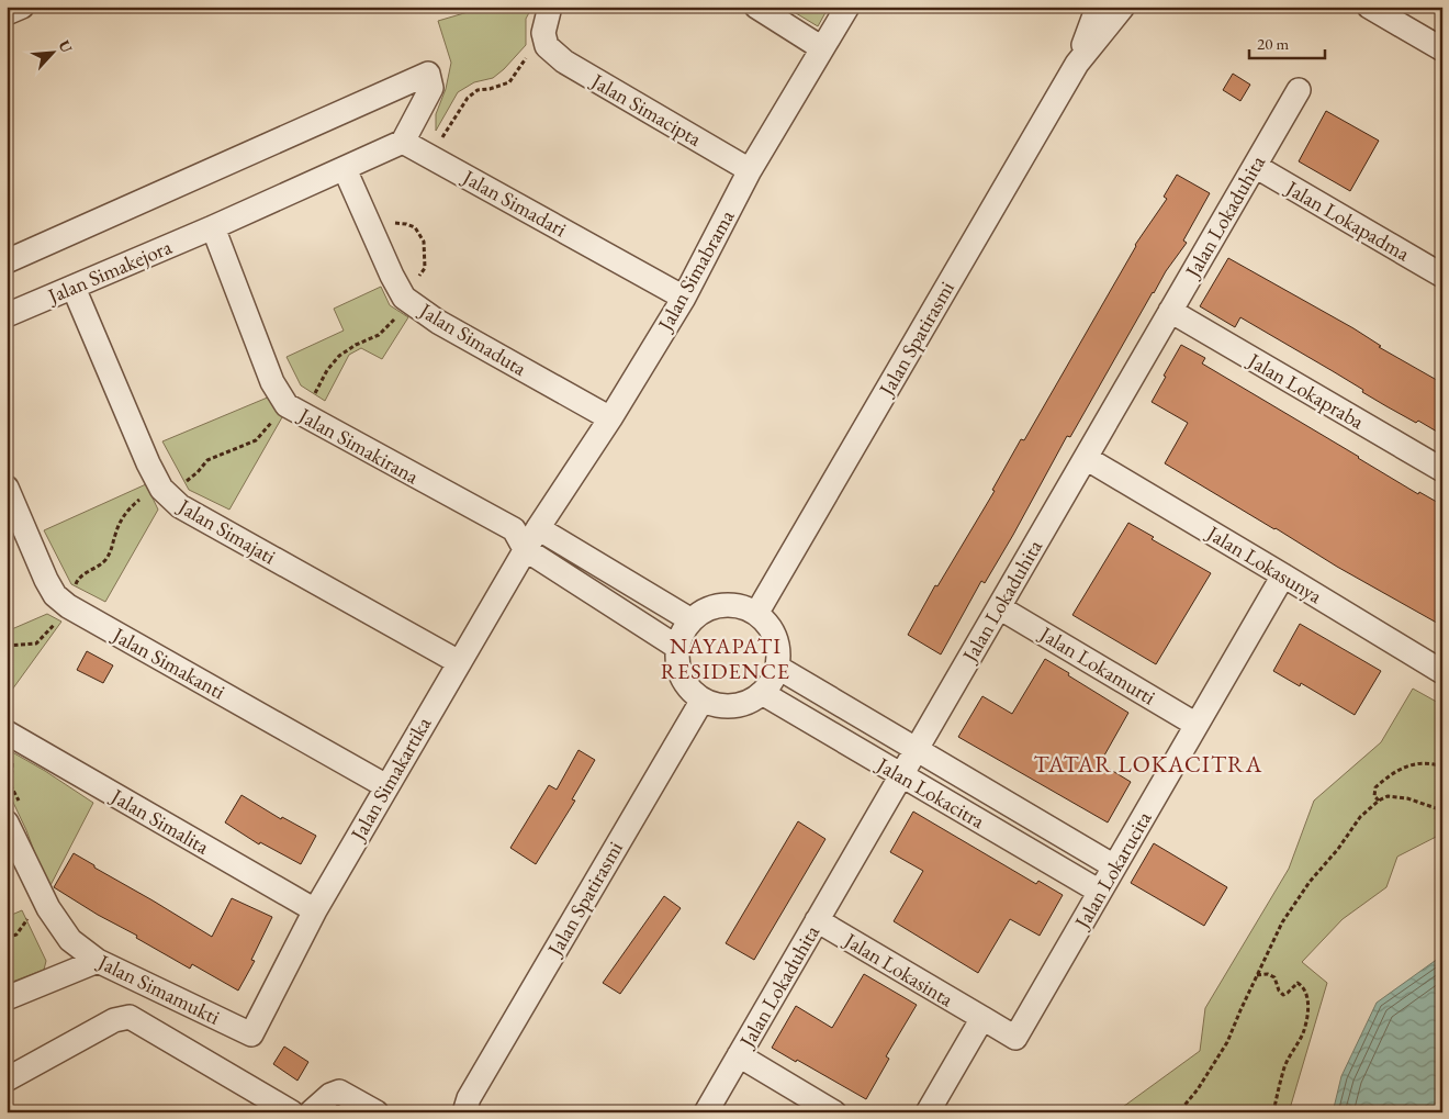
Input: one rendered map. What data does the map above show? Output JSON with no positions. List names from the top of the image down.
{
  "streets": {
    "street": [
      "Jalan Simacipta",
      "Jalan Simadari",
      "Jalan Lokaduhita",
      "Jalan Lokapadma",
      "Jalan Simabrama",
      "Jalan Simakejora",
      "Jalan Spatirasmi",
      "Jalan Simaduta",
      "Jalan Lokapraba",
      "Jalan Simakirana",
      "Jalan Simajati",
      "Jalan Lokasunya",
      "Jalan Simakanti",
      "Jalan Lokamurti",
      "Jalan Simakartika",
      "Jalan Lokacitra",
      "Jalan Simalita",
      "Jalan Lokarucita",
      "Jalan Lokasinta",
      "Jalan Simamukti"
    ]
  },
  "crossings": [
    ["Jalan Simacipta", "Jalan Simabrama"],
    ["Jalan Simadari", "Jalan Simabrama"],
    ["Jalan Lokaduhita", "Jalan Lokapadma"],
    ["Jalan Lokaduhita", "Jalan Lokapraba"],
    ["Jalan Lokaduhita", "Jalan Lokasunya"],
    ["Jalan Lokaduhita", "Jalan Lokamurti"],
    ["Jalan Lokaduhita", "Jalan Lokacitra"],
    ["Jalan Lokaduhita", "Jalan Lokasinta"],
    ["Jalan Simabrama", "Jalan Simaduta"],
    ["Jalan Simabrama", "Jalan Simakartika"],
    ["Jalan Simakejora", "Jalan Simaduta"],
    ["Jalan Simakejora", "Jalan Simakirana"],
    ["Jalan Simakejora", "Jalan Simajati"],
    ["Jalan Spatirasmi", "Jalan Simakirana"],
    ["Jalan Spatirasmi", "Jalan Lokacitra"],
    ["Jalan Simakirana", "Jalan Simakartika"],
    ["Jalan Simakirana", "Jalan Lokacitra"],
    ["Jalan Simajati", "Jalan Simakartika"],
    ["Jalan Lokasunya", "Jalan Lokarucita"],
    ["Jalan Simakanti", "Jalan Simakartika"],
    ["Jalan Lokamurti", "Jalan Lokarucita"],
    ["Jalan Simakartika", "Jalan Simalita"],
    ["Jalan Simakartika", "Jalan Simamukti"],
    ["Jalan Lokacitra", "Jalan Lokarucita"],
    ["Jalan Lokarucita", "Jalan Lokasinta"]
  ],
  "districts": ["NAYAPATI RESIDENCE", "TATAR LOKACITRA"],
  "scale_bar": "20 m",
  "north": "top right"
}
